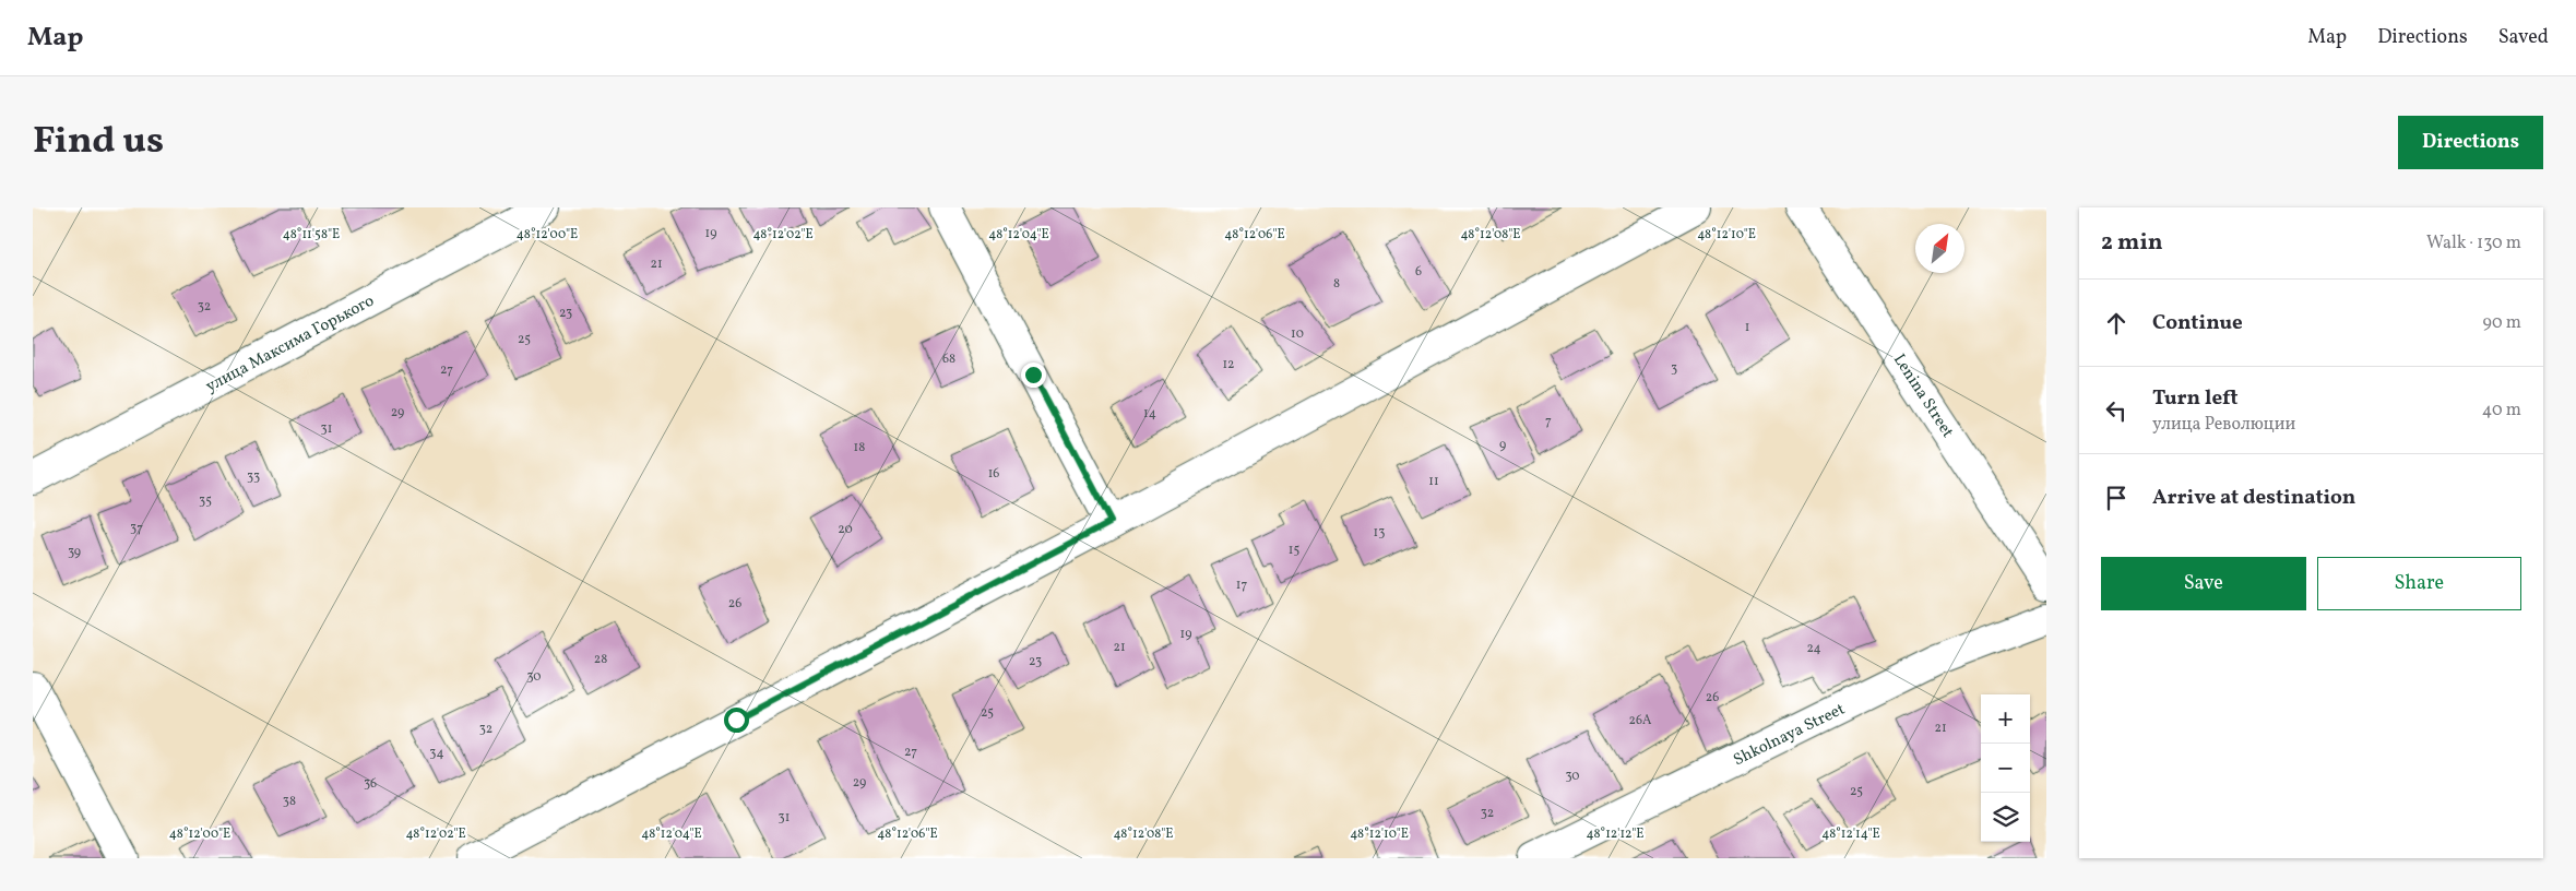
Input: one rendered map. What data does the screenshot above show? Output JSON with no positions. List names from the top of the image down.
{
  "streets": {
    "street": ["улица Максима Горького", "Lenina Street", "Shkolnaya Street"]
  },
  "house_numbers": [
    "19",
    "21",
    "6",
    "8",
    "32",
    "23",
    "1",
    "10",
    "25",
    "68",
    "12",
    "3",
    "27",
    "29",
    "14",
    "7",
    "31",
    "9",
    "18",
    "16",
    "33",
    "11",
    "35",
    "37",
    "20",
    "13",
    "15",
    "39",
    "17",
    "26",
    "19",
    "21",
    "24",
    "28",
    "23",
    "30",
    "26",
    "25",
    "26А",
    "21",
    "32",
    "27",
    "34",
    "30",
    "29",
    "36",
    "25",
    "38",
    "32",
    "31"
  ],
  "north": "top right",
  "page": {
    "header": "Map",
    "nav": ["Map", "Directions", "Saved"],
    "title": "Find us",
    "buttons": [
      "Directions",
      ["Save", "Share"]
    ],
    "heading": ["2 min", "Walk · 130 m"],
    "list": [
      ["Continue", "90 m"],
      ["Turn left", "улица Революции", "40 m"],
      "Arrive at destination"
    ],
    "map_buttons": ["+", "−"]
  },
  "coordinates": [
    "48°11'58\"E",
    "48°12'00\"E",
    "48°12'02\"E",
    "48°12'04\"E",
    "48°12'06\"E",
    "48°12'08\"E",
    "48°12'10\"E",
    "48°12'12\"E",
    "48°12'14\"E"
  ]
}
